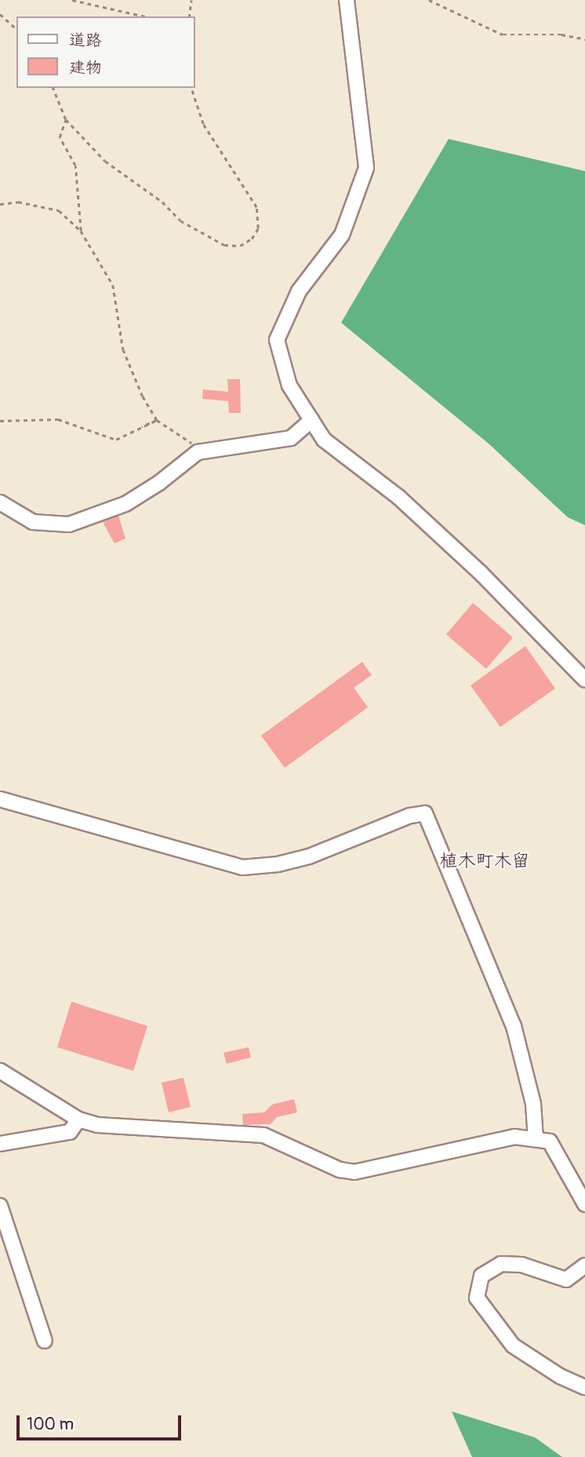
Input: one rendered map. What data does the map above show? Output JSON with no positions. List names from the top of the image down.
{
  "districts": ["植木町木留"],
  "legend": ["道路", "建物"],
  "scale_bar": "100 m"
}
